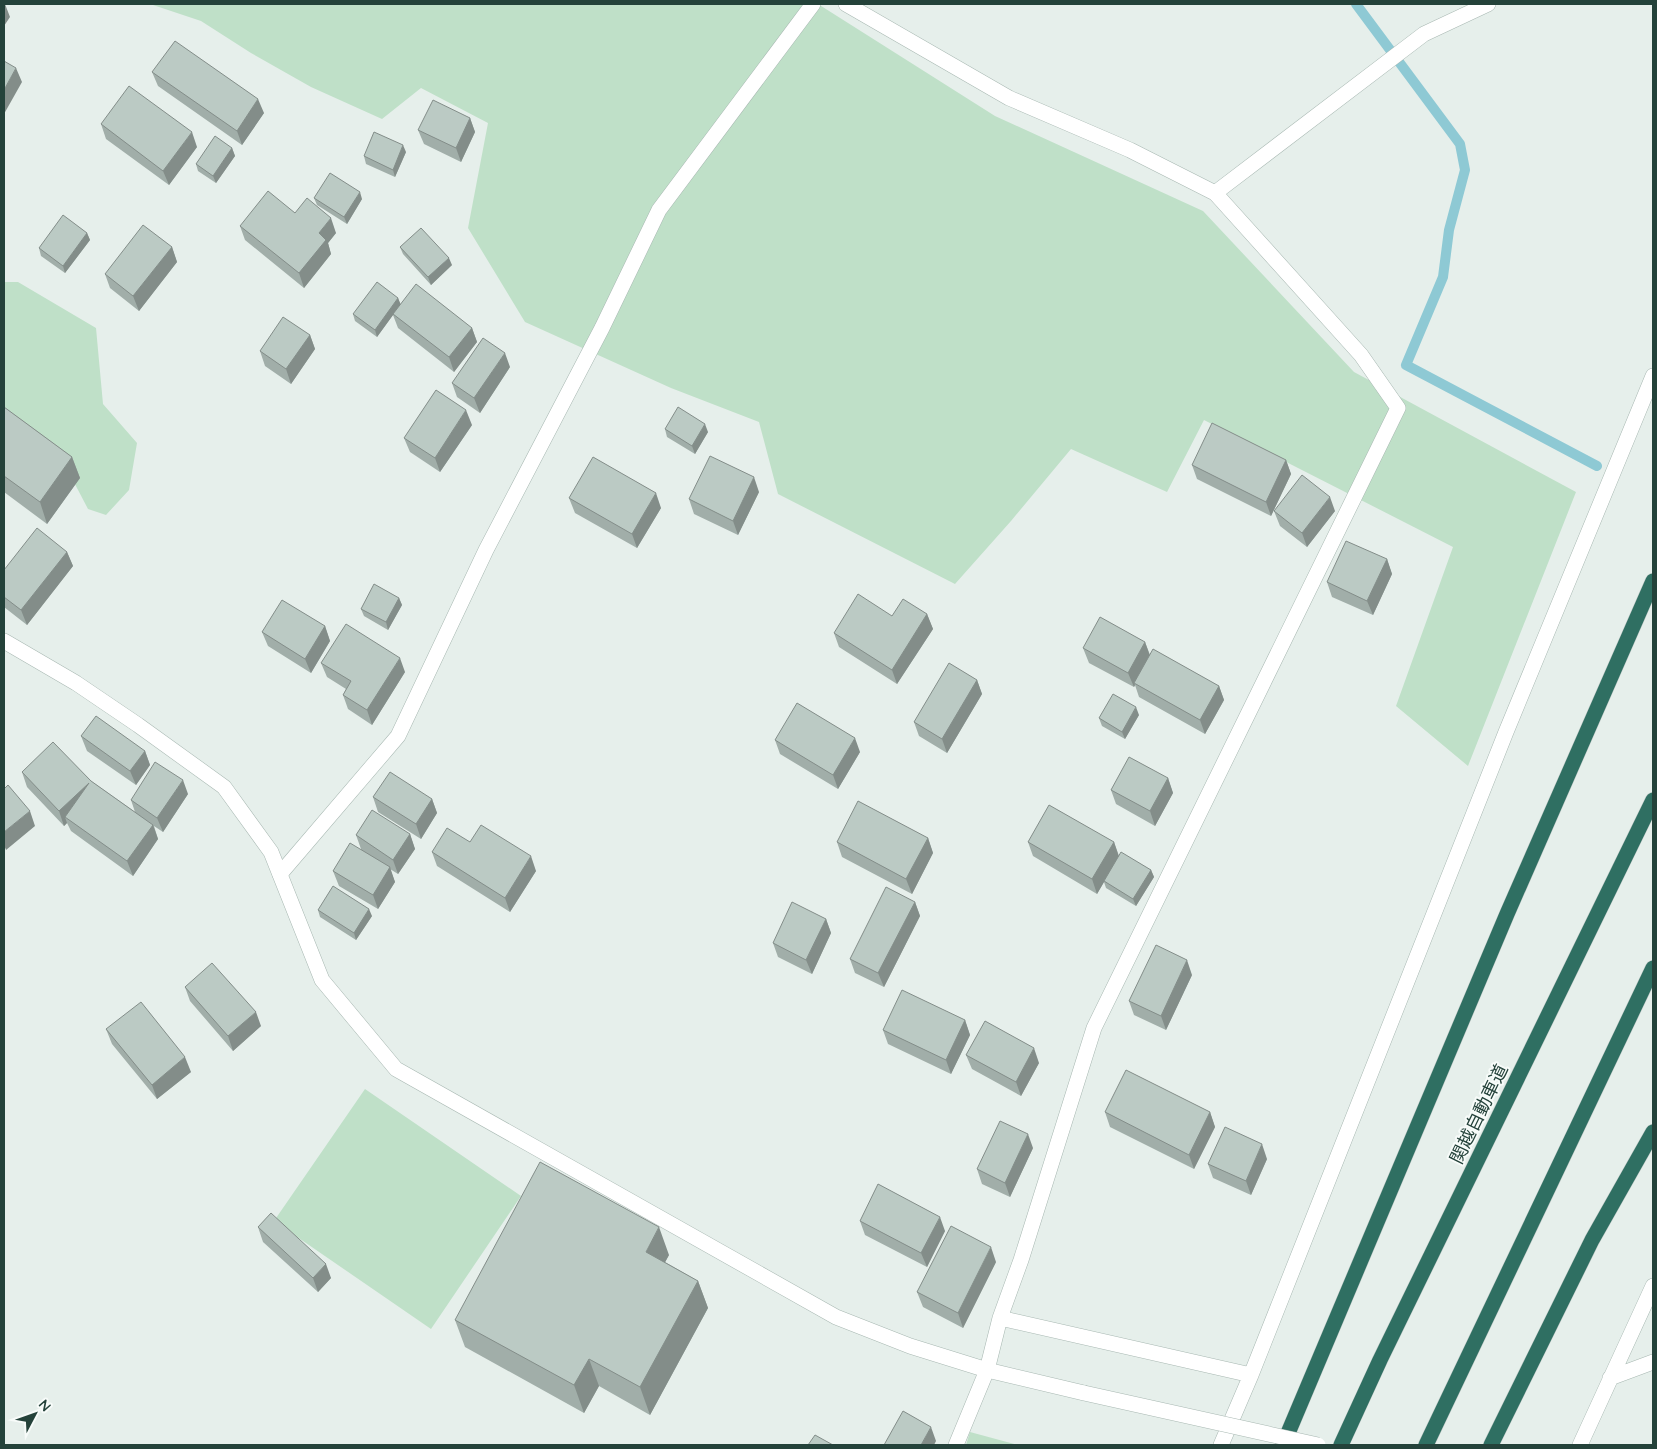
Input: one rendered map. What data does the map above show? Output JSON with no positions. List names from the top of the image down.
{
  "streets": {
    "highway": ["関越自動車道"]
  },
  "north": "top right"
}
